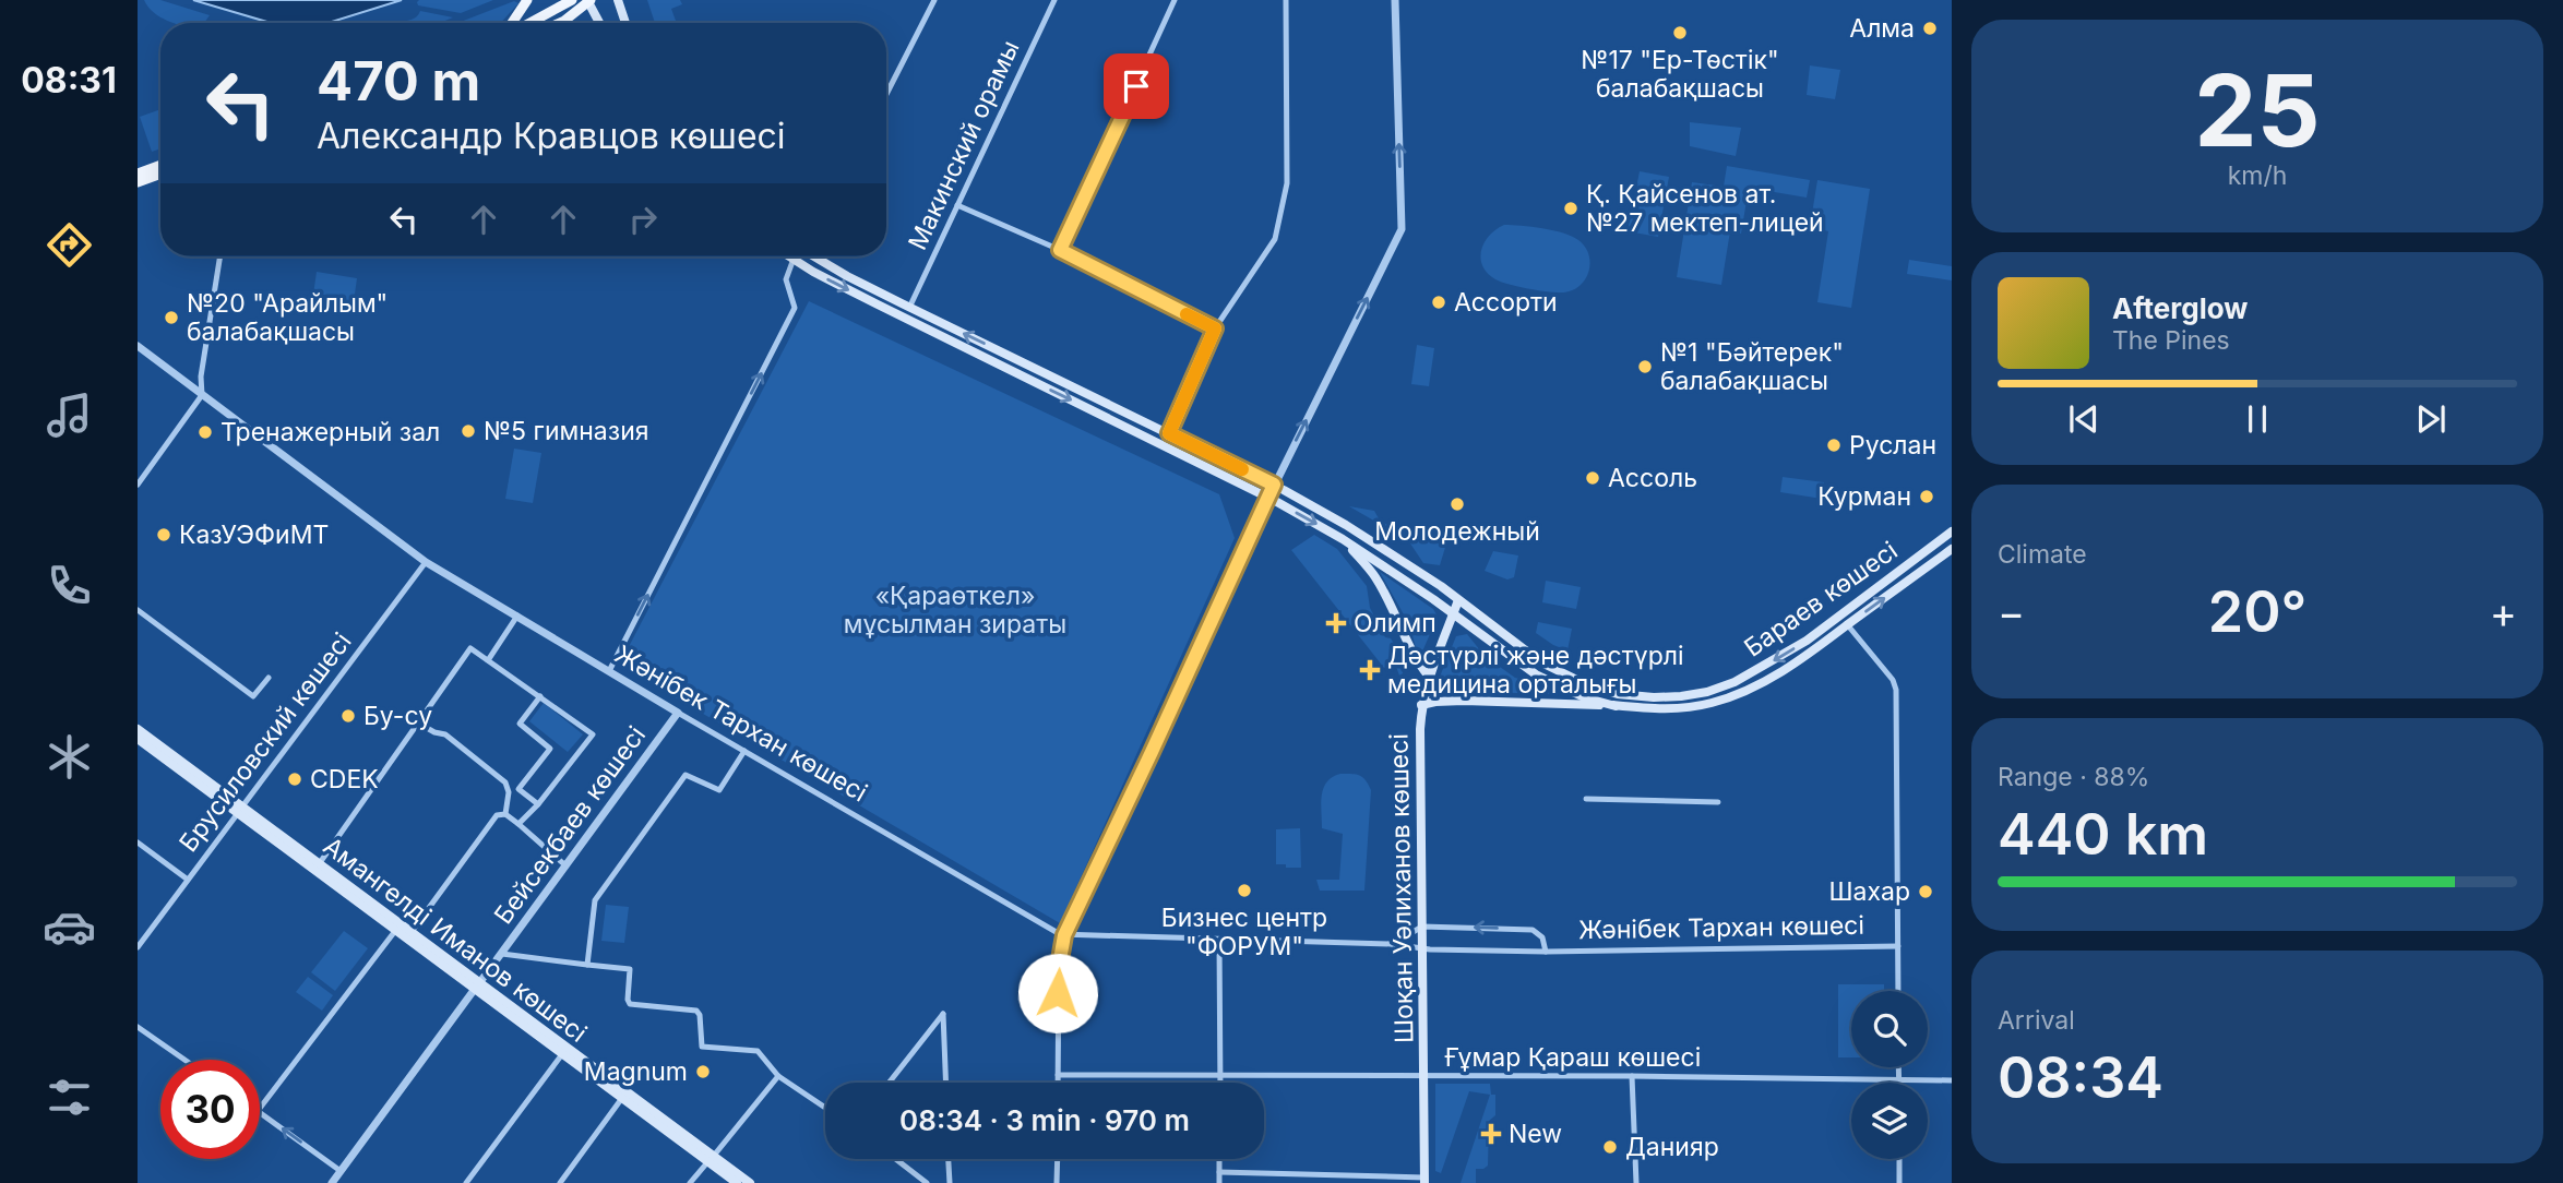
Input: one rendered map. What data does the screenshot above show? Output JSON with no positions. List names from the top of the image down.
{
  "streets": {
    "main road": ["Бараев көшесі", "Шоқан Уәлиханов көшесі", "Амангелді Иманов көшесі"],
    "street": [
      "Макинский орамы",
      "Жәнібек Тархан көшесі",
      "Брусиловский көшесі",
      "Бейсекбаев көшесі",
      "Ғұмар Қараш көшесі"
    ]
  },
  "crossings": [
    ["Макинский орамы", "Бараев көшесі"],
    ["Бараев көшесі", "Шоқан Уәлиханов көшесі"],
    ["Жәнібек Тархан көшесі", "Брусиловский көшесі"],
    ["Жәнібек Тархан көшесі", "Бейсекбаев көшесі"],
    ["Жәнібек Тархан көшесі", "Шоқан Уәлиханов көшесі"],
    ["Брусиловский көшесі", "Амангелді Иманов көшесі"],
    ["Бейсекбаев көшесі", "Амангелді Иманов көшесі"],
    ["Шоқан Уәлиханов көшесі", "Ғұмар Қараш көшесі"]
  ],
  "parks": ["«Қараөткел» мұсылман зираты"],
  "places": {
    "other": [
      "Алма",
      "№17 \"Ер-Төстік\" балабақшасы",
      "Қ. Қайсенов ат. №27 мектеп-лицей",
      "Ассорти",
      "№20 \"Арайлым\" балабақшасы",
      "№1 \"Бәйтерек\" балабақшасы",
      "№5 гимназия",
      "Тренажерный зал",
      "Руслан",
      "Ассоль",
      "Курман",
      "Молодежный",
      "КазУЭФиМТ",
      "Бу-су",
      "CDEK",
      "Бизнес центр \"ФОРУМ\"",
      "Шахар",
      "Magnum",
      "Данияр"
    ],
    "health": ["Олимп", "Дәстүрлі және дәстүрлі медицина орталығы", "New"]
  },
  "page": {
    "tabs": "08:31",
    "tile": [
      ["25", "km/h"],
      "Climate",
      ["Range · 88%", "440 km"],
      ["Arrival", "08:34"]
    ],
    "turn": ["470 m", "Александр Кравцов көшесі"],
    "song": ["Afterglow", "The Pines"],
    "heat": ["−", "20°", "+"],
    "limit": "30",
    "trip": "08:34 · 3 min · 970 m"
  }
}
